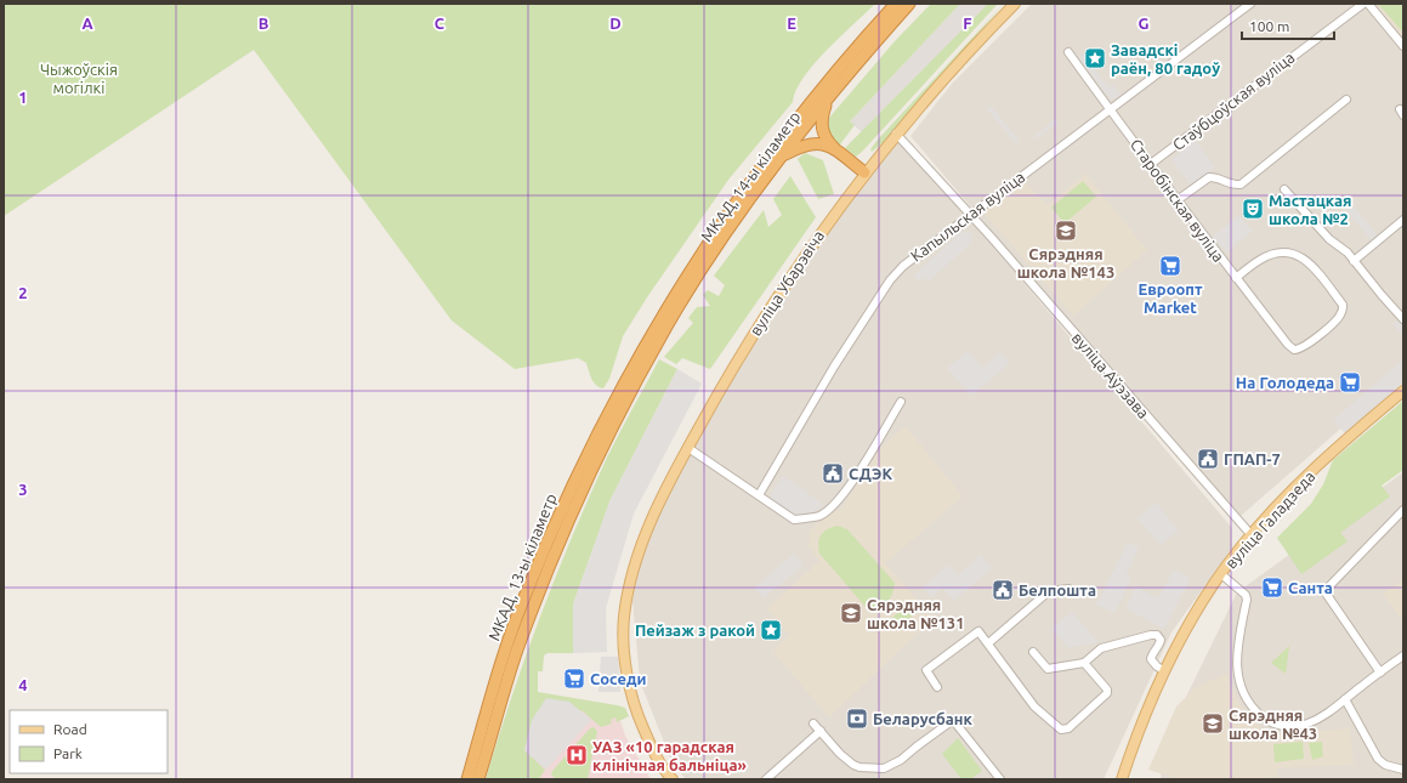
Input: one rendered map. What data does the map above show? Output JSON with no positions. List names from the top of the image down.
{
  "streets": {
    "highway": ["МКАД, 14-ы кіламетр", "МКАД, 13-ы кіламетр"],
    "main road": ["вуліца Убарэвіча", "вуліца Галадзеда"],
    "street": [
      "Стаўбцоўская вуліца",
      "Старобінская вуліца",
      "Капыльская вуліца",
      "вуліца Аўэзава"
    ]
  },
  "crossings": [
    ["Стаўбцоўская вуліца", "Старобінская вуліца"],
    ["МКАД, 14-ы кіламетр", "МКАД, 13-ы кіламетр"],
    ["Старобінская вуліца", "Капыльская вуліца"],
    ["Капыльская вуліца", "вуліца Аўэзава"],
    ["вуліца Убарэвіча", "вуліца Аўэзава"],
    ["вуліца Аўэзава", "вуліца Галадзеда"]
  ],
  "parks": ["Чыжоўскія могілкі"],
  "places": {
    "place": ["Завадскі раён, 80 гадоў", "Пейзаж з ракой"],
    "theatre": ["Мастацкая школа №2"],
    "school or university": ["Сярэдняя школа №143", "Сярэдняя школа №131", "Сярэдняя школа №43"],
    "supermarket": [
      "Евроопт Market",
      "На Голодеда",
      "Санта",
      "Соседи"
    ],
    "public building": ["ГПАП-7", "СДЭК", "Белпошта"],
    "bank": ["Беларусбанк"],
    "hospital": ["УАЗ «10 гарадская клінічная бальніца»"]
  },
  "legend": ["Road", "Park"],
  "scale_bar": "100 m",
  "grid": {
    "columns": [
      "A",
      "B",
      "C",
      "D",
      "E",
      "F",
      "G"
    ],
    "rows": [
      "1",
      "2",
      "3",
      "4"
    ]
  }
}
